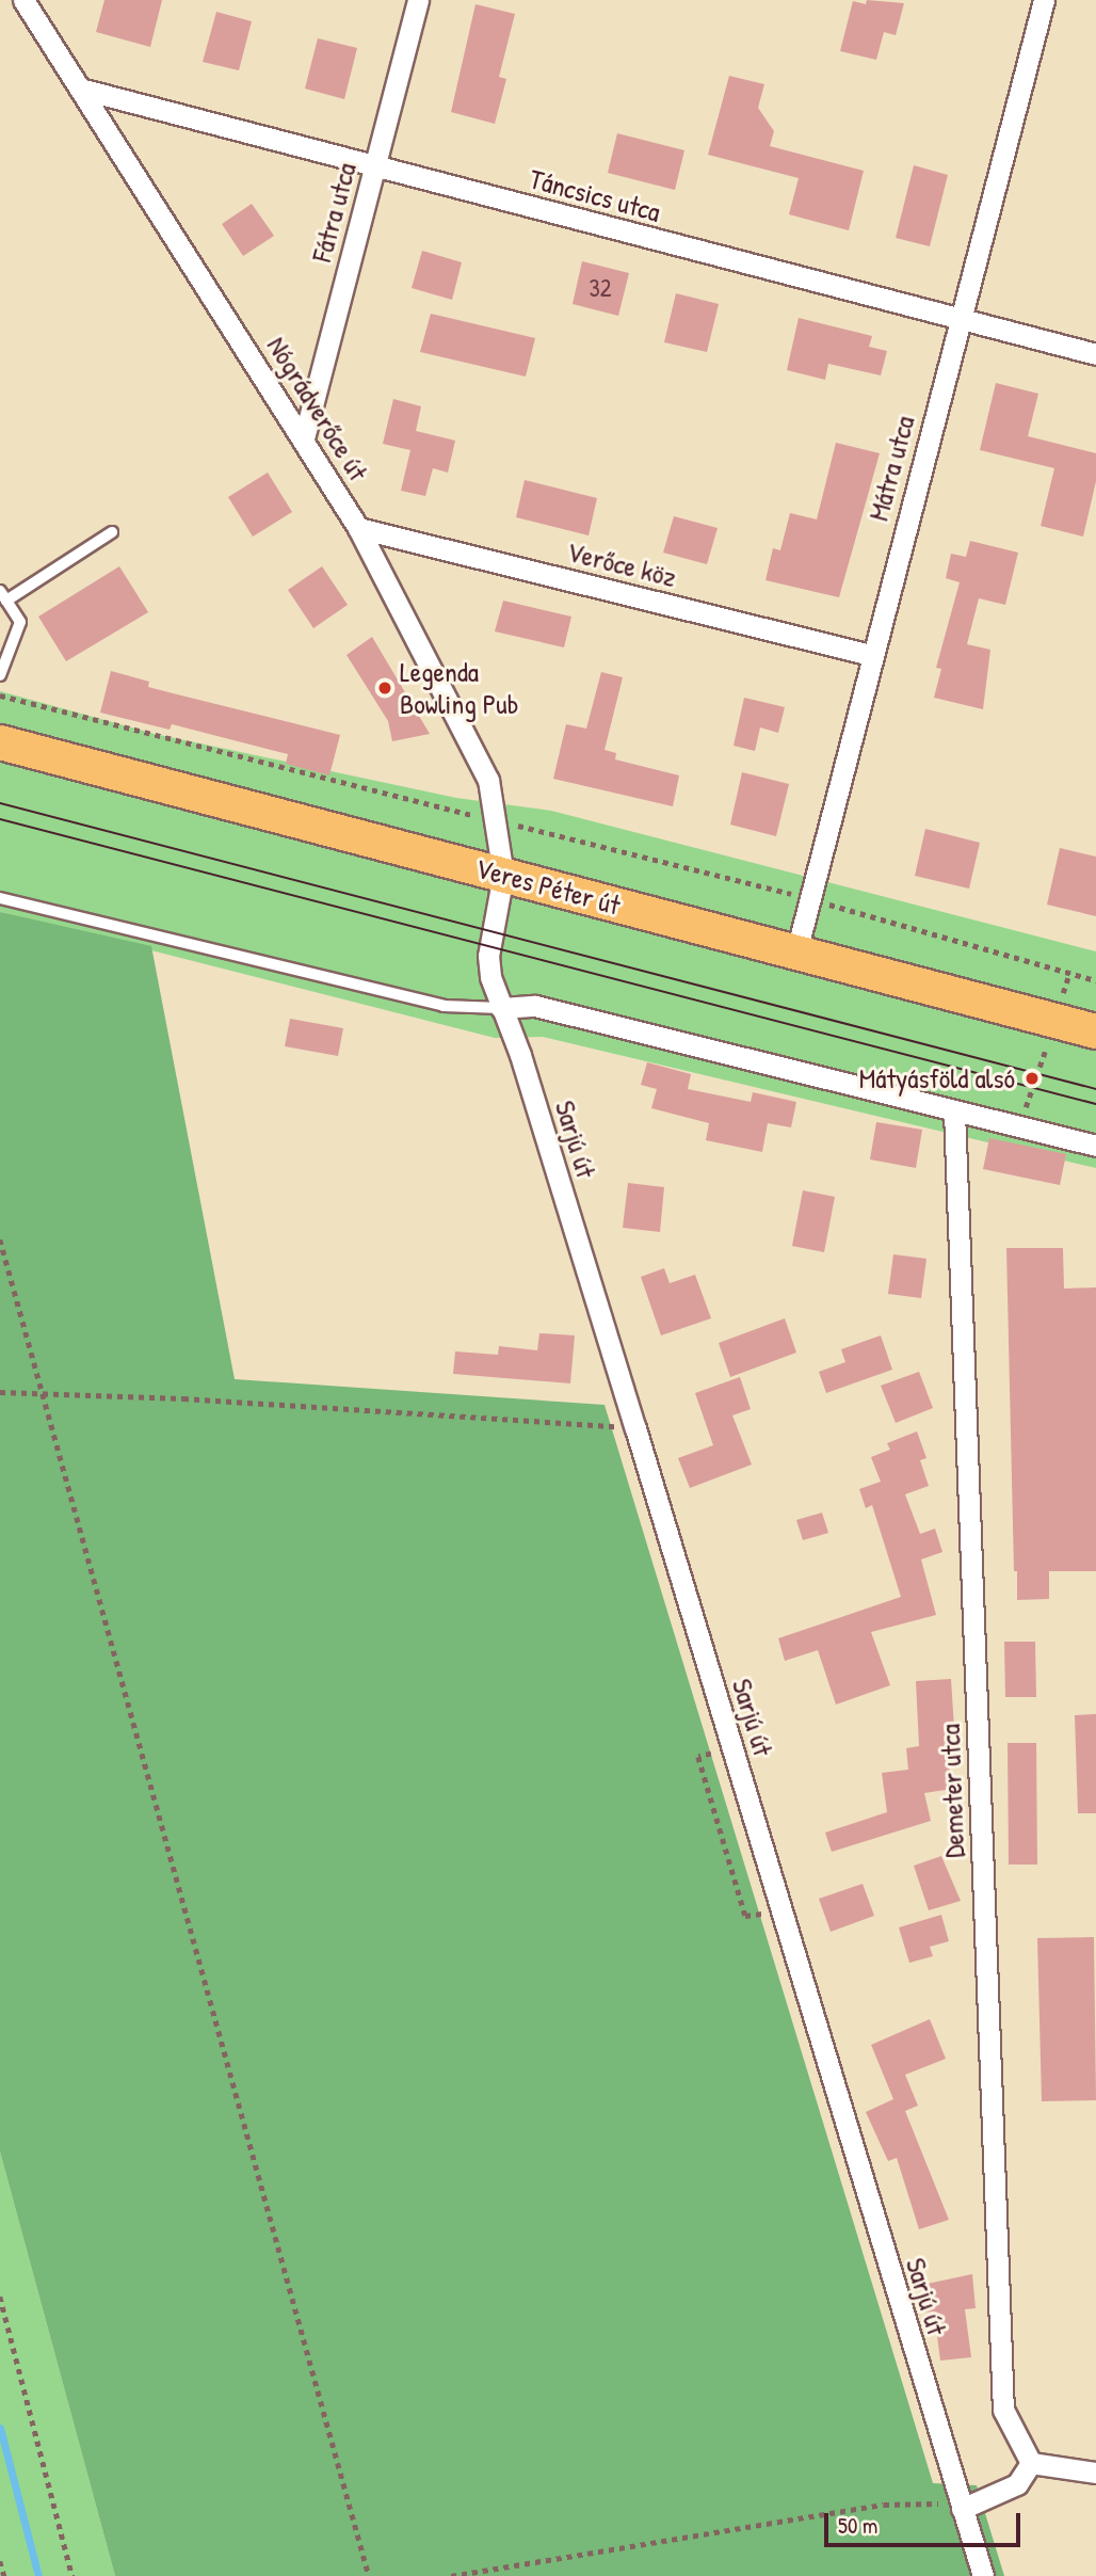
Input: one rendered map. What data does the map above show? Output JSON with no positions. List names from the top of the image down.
{
  "streets": {
    "main road": ["Veres Péter út"],
    "street": [
      "Táncsics utca",
      "Fátra utca",
      "Nógrádverőce út",
      "Mátra utca",
      "Verőce köz",
      "Sarjú út",
      "Demeter utca"
    ]
  },
  "crossings": [
    ["Táncsics utca", "Fátra utca"],
    ["Táncsics utca", "Nógrádverőce út"],
    ["Táncsics utca", "Mátra utca"],
    ["Fátra utca", "Nógrádverőce út"],
    ["Nógrádverőce út", "Verőce köz"],
    ["Nógrádverőce út", "Veres Péter út"],
    ["Nógrádverőce út", "Sarjú út"],
    ["Mátra utca", "Verőce köz"],
    ["Mátra utca", "Veres Péter út"],
    ["Veres Péter út", "Sarjú út"]
  ],
  "places": ["Legenda Bowling Pub", "Mátyásföld alsó"],
  "house_numbers": ["32"],
  "scale_bar": "50 m"
}
